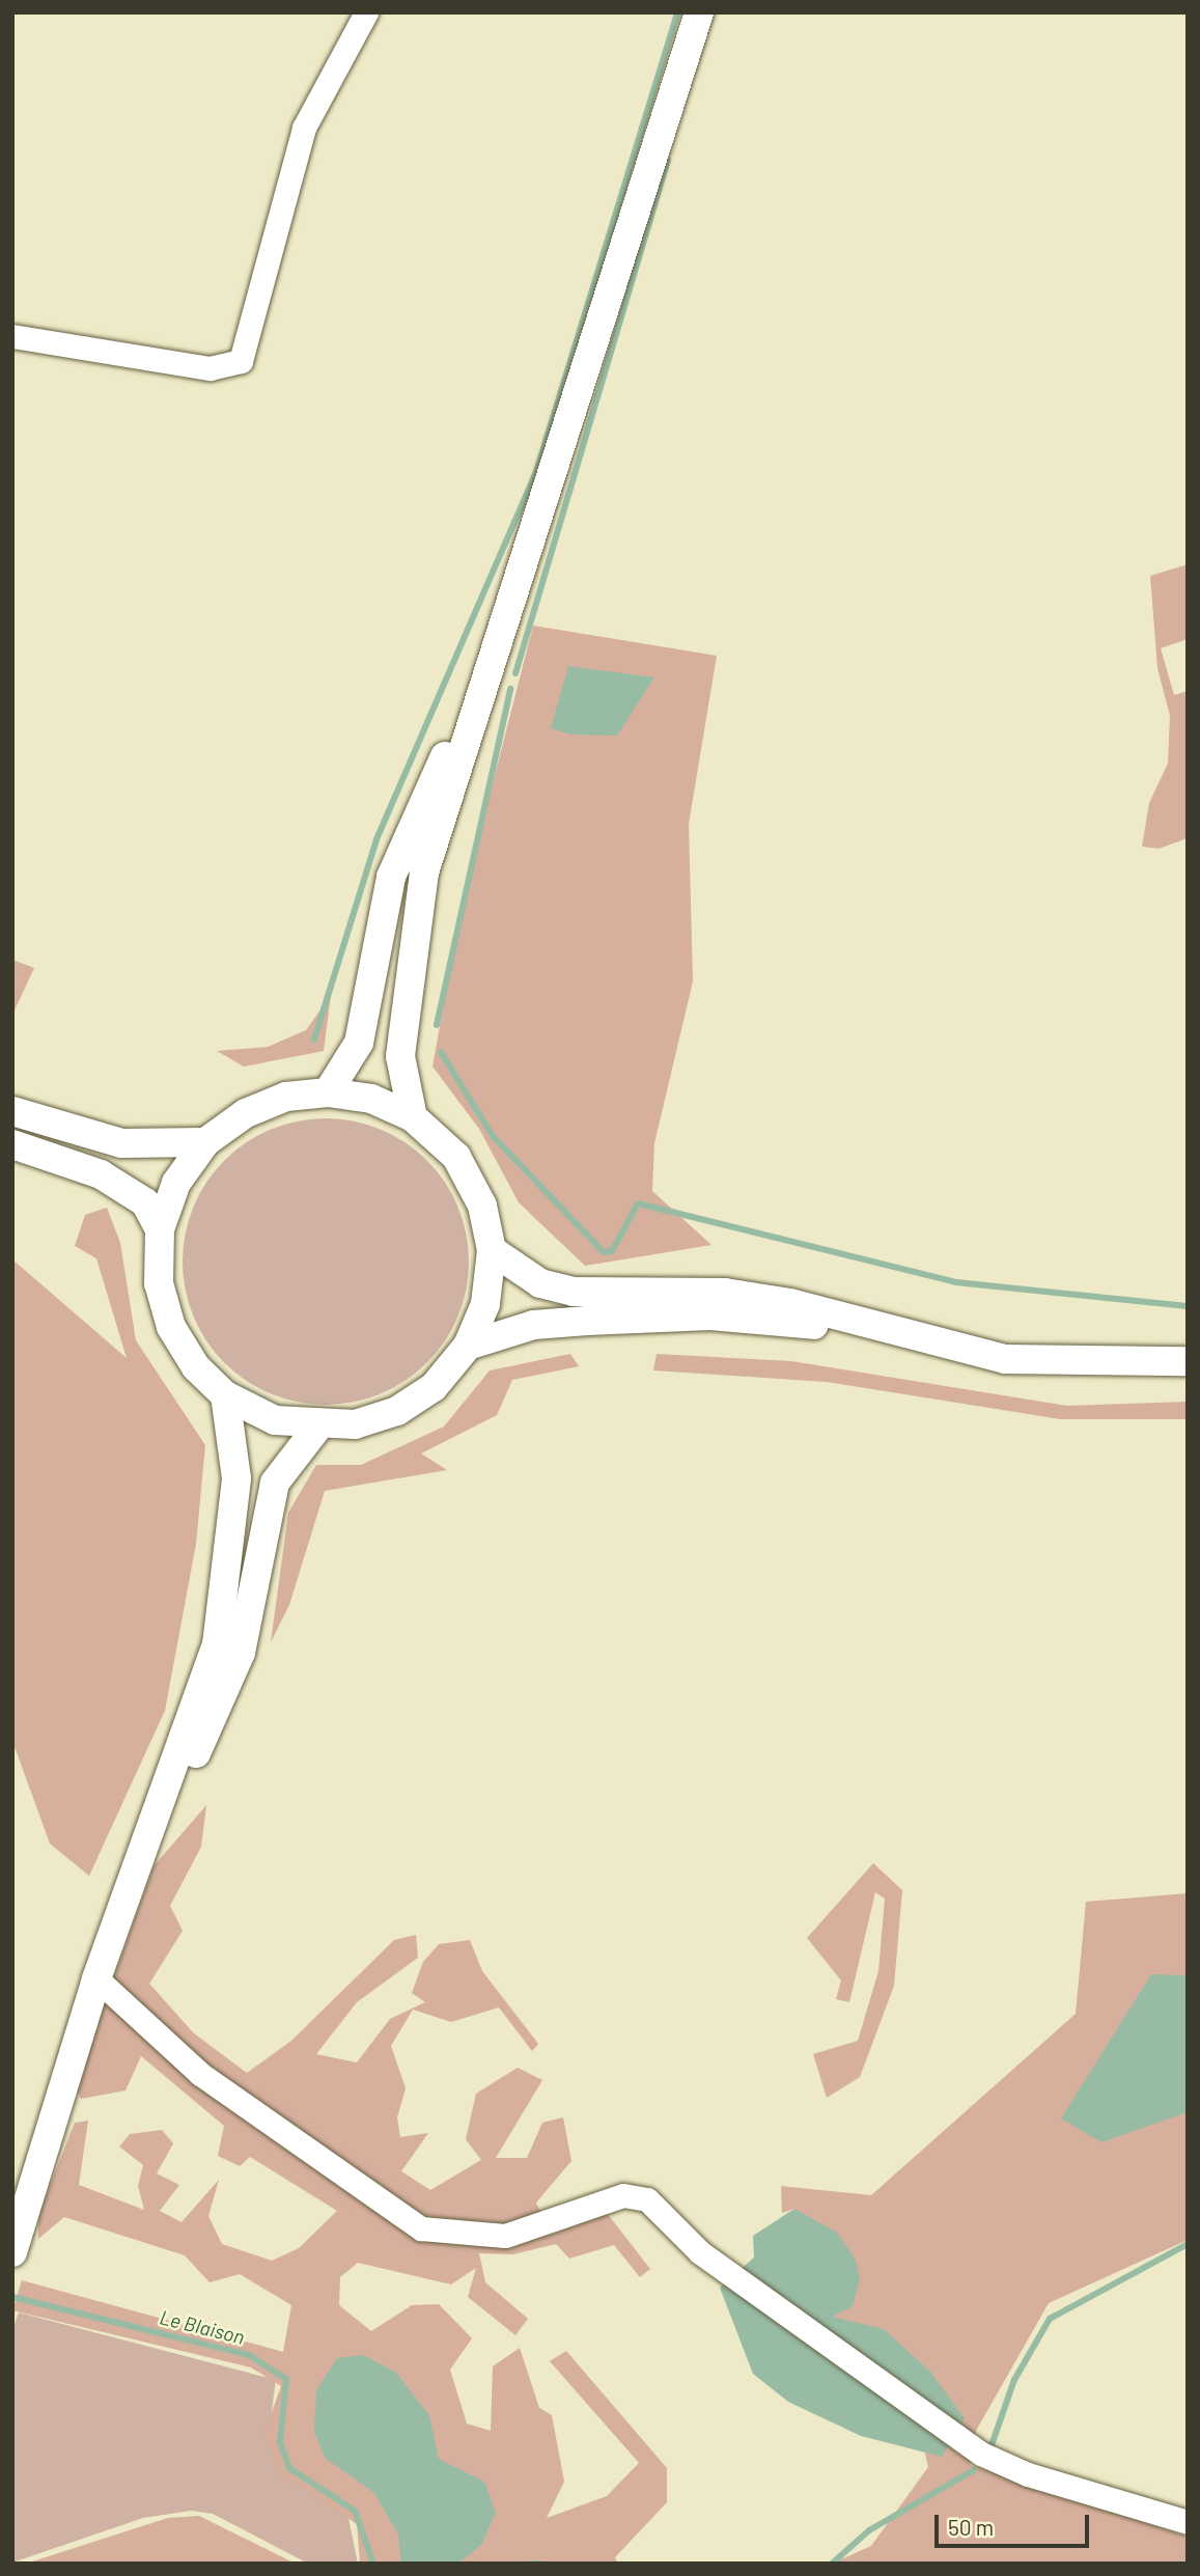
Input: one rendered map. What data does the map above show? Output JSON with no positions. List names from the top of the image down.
{
  "water": ["Le Blaison"],
  "scale_bar": "50 m"
}
